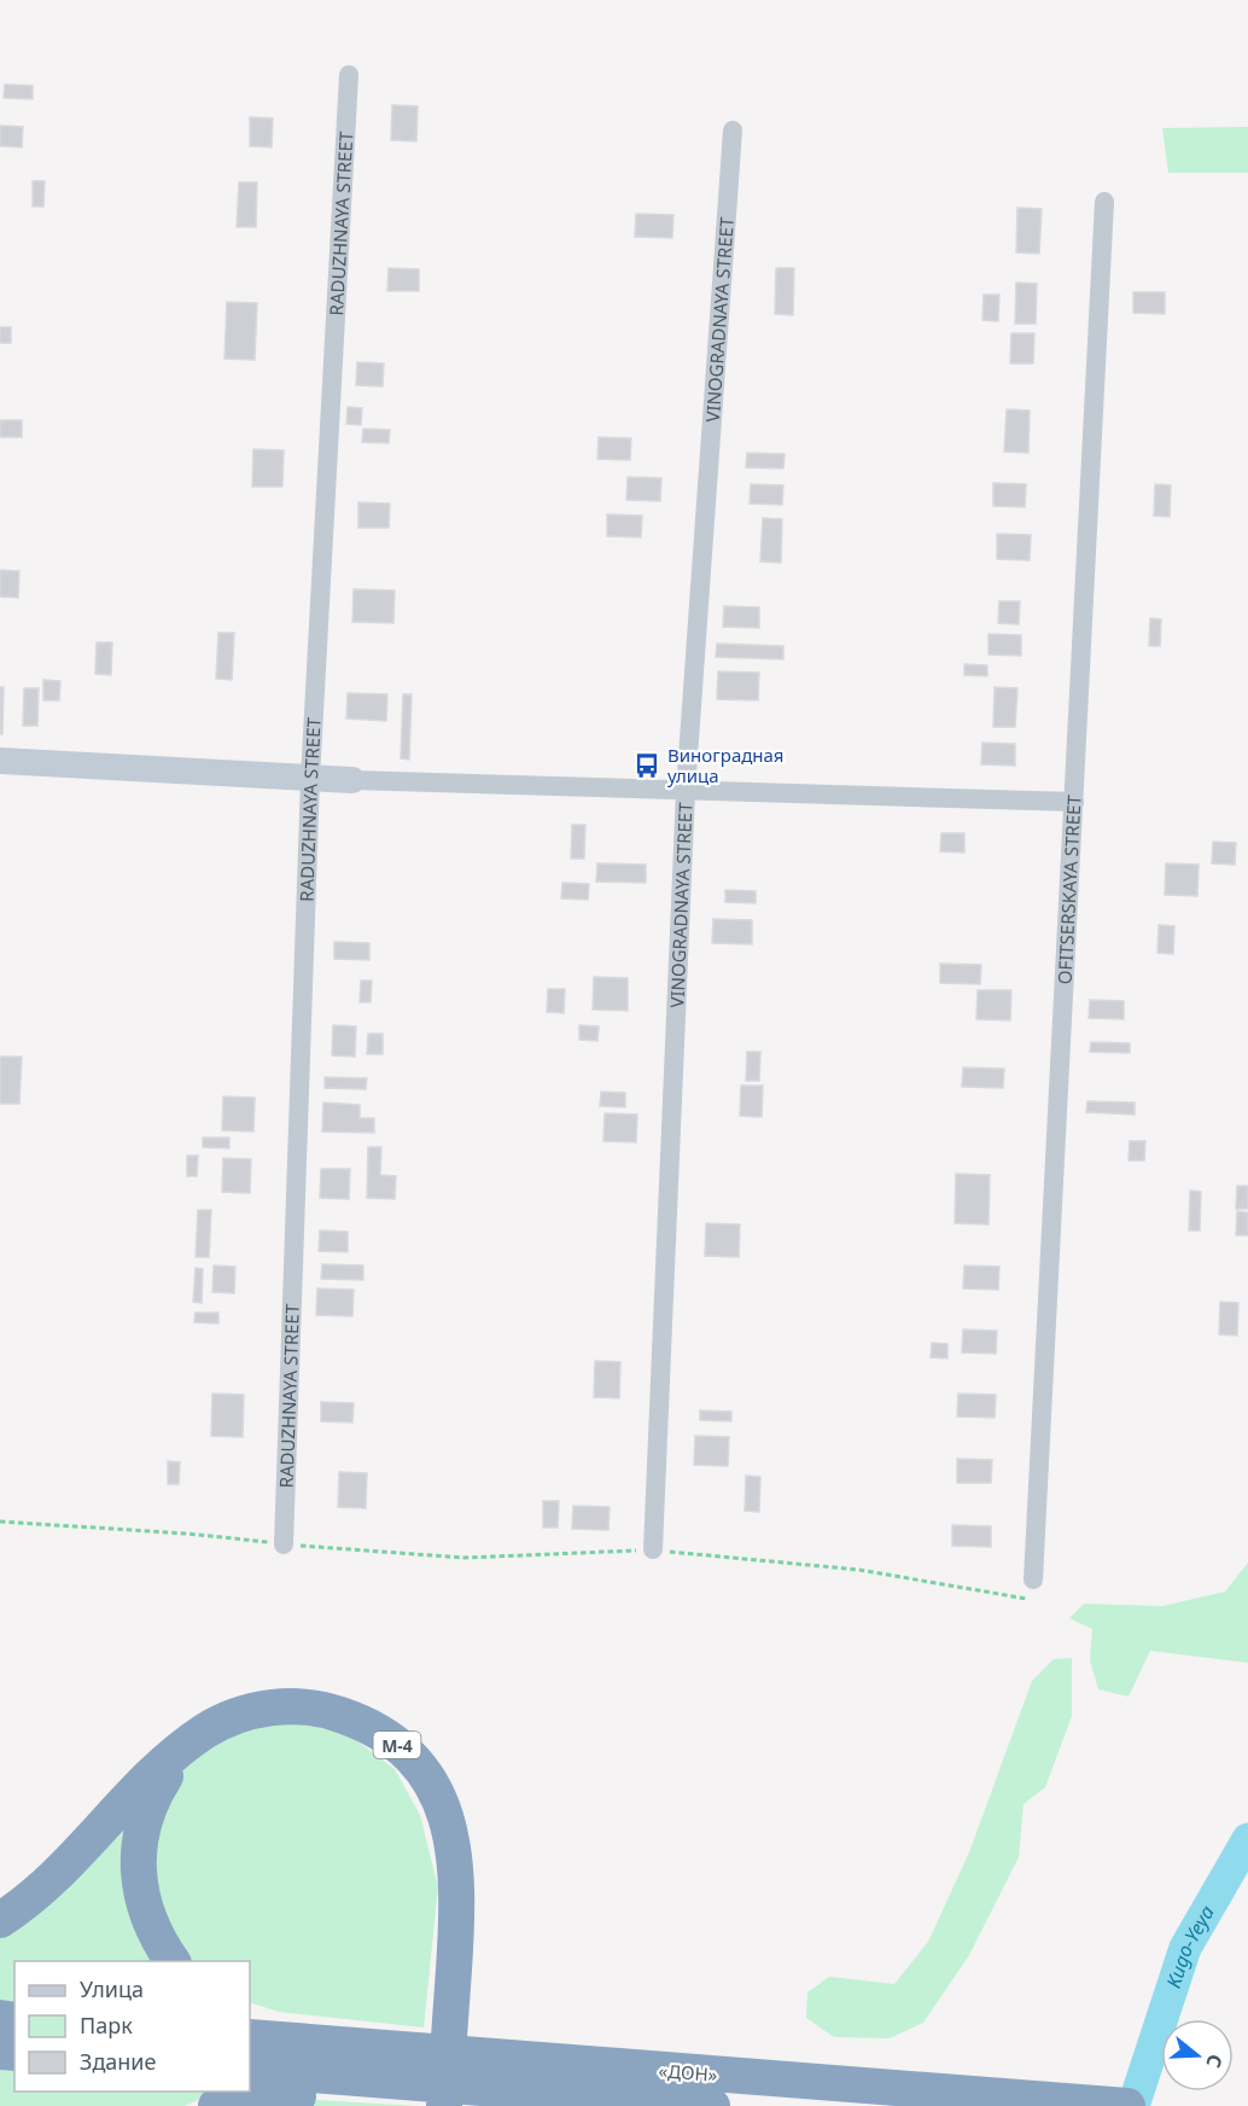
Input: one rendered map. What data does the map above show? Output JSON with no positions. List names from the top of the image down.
{
  "streets": {
    "highway": ["М-4", "«ДОН»"],
    "street": ["RADUZHNAYA STREET", "VINOGRADNAYA STREET", "OFITSERSKAYA STREET"]
  },
  "water": ["Kugo-Yeya"],
  "places": {
    "bus stop": ["Виноградная улица"]
  },
  "legend": ["Улица", "Парк", "Здание"],
  "north": "right"
}
